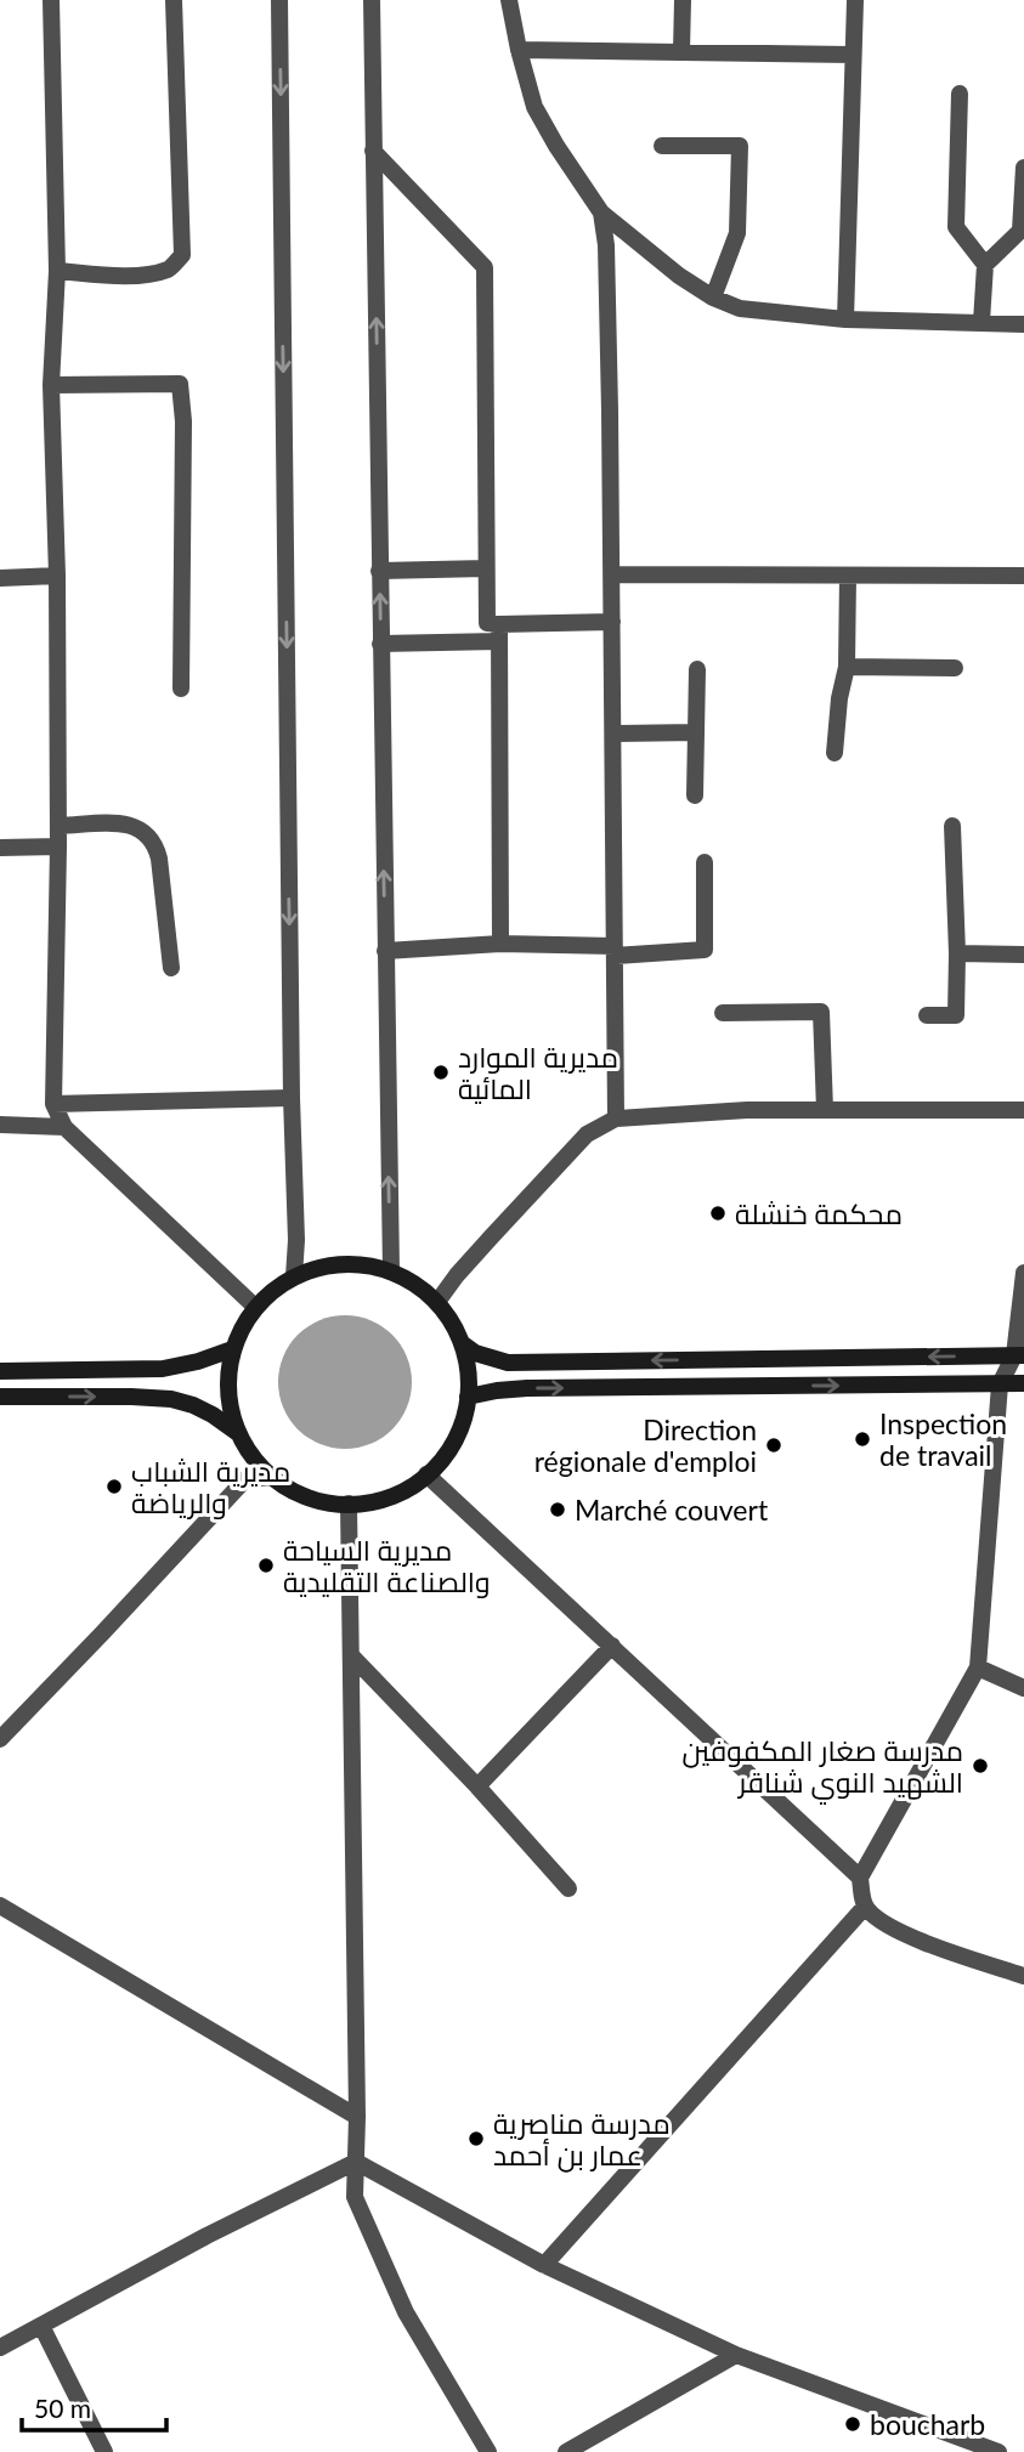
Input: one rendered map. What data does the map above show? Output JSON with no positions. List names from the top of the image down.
{
  "places": [
    "مديرية الموارد المائية",
    "محكمة خنشلة",
    "Inspection de travail",
    "Direction régionale d'emploi",
    "مديرية الشباب والرياضة",
    "Marché couvert",
    "مديرية السياحة والصناعة التقليدية",
    "مدرسة صغار المكفوفين الشهيد النوي شناقر",
    "مدرسة مناصرية عمار بن أحمد",
    "boucharb"
  ],
  "scale_bar": "50 m"
}
